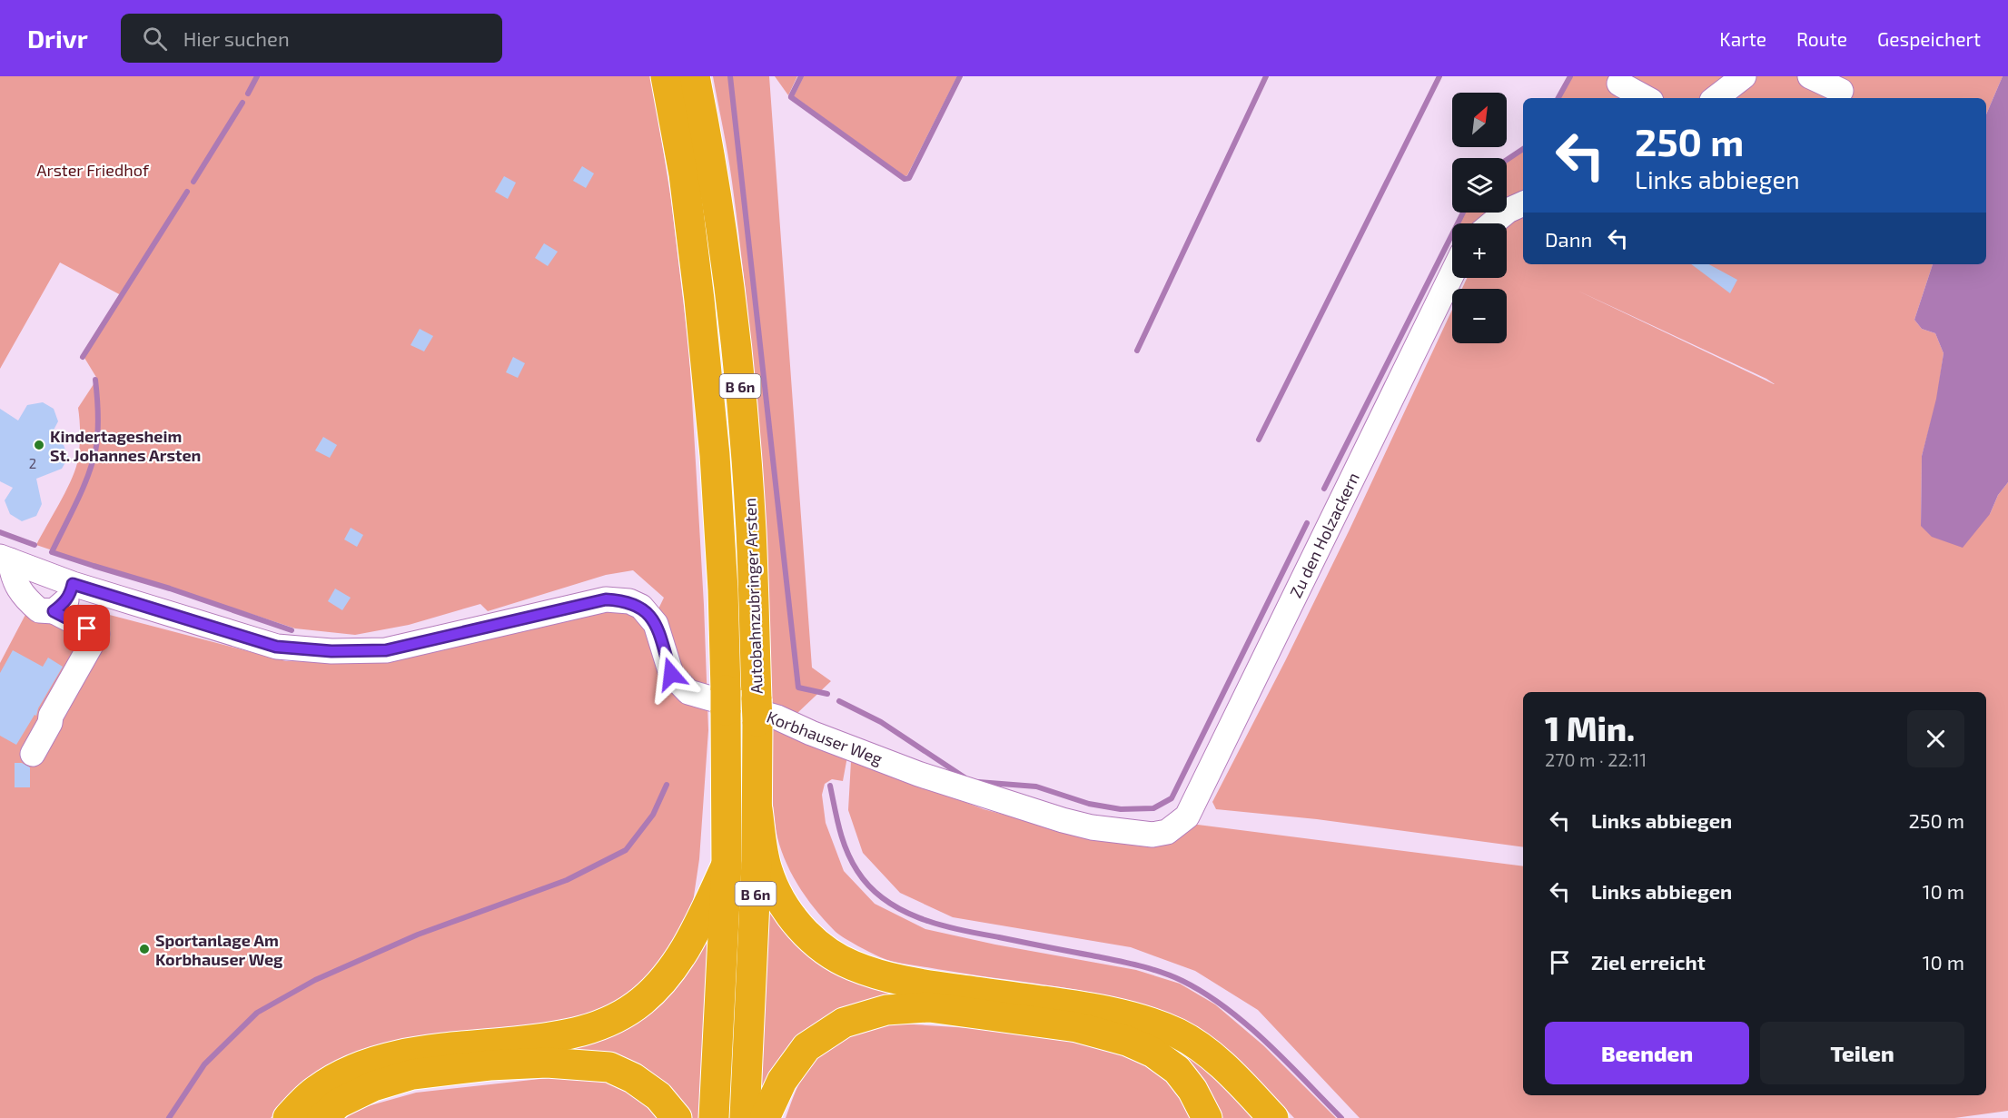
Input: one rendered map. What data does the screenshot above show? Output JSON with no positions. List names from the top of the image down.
{
  "streets": {
    "highway": ["B 6n", "Autobahnzubringer Arsten"],
    "street": ["Zu den Holzackern", "Korbhauser Weg"]
  },
  "crossings": [
    ["Zu den Holzackern", "Korbhauser Weg"]
  ],
  "parks": ["Arster Friedhof"],
  "places": ["Kindertagesheim St. Johannes Arsten", "Sportanlage Am Korbhauser Weg"],
  "house_numbers": ["2"],
  "north": "top right",
  "page": {
    "header": "Drivr",
    "search": "Hier suchen",
    "nav": ["Karte", "Route", "Gespeichert"],
    "map_buttons": ["+", "−"],
    "turn": ["250 m", "Links abbiegen"],
    "then": "Dann",
    "heading": ["1 Min.", "270 m · 22:11"],
    "list": [
      {
        "name": "Links abbiegen",
        "value": "250 m"
      },
      {
        "name": "Links abbiegen",
        "value": "10 m"
      },
      {
        "name": "Ziel erreicht",
        "value": "10 m"
      }
    ],
    "buttons": ["Beenden", "Teilen"]
  }
}
